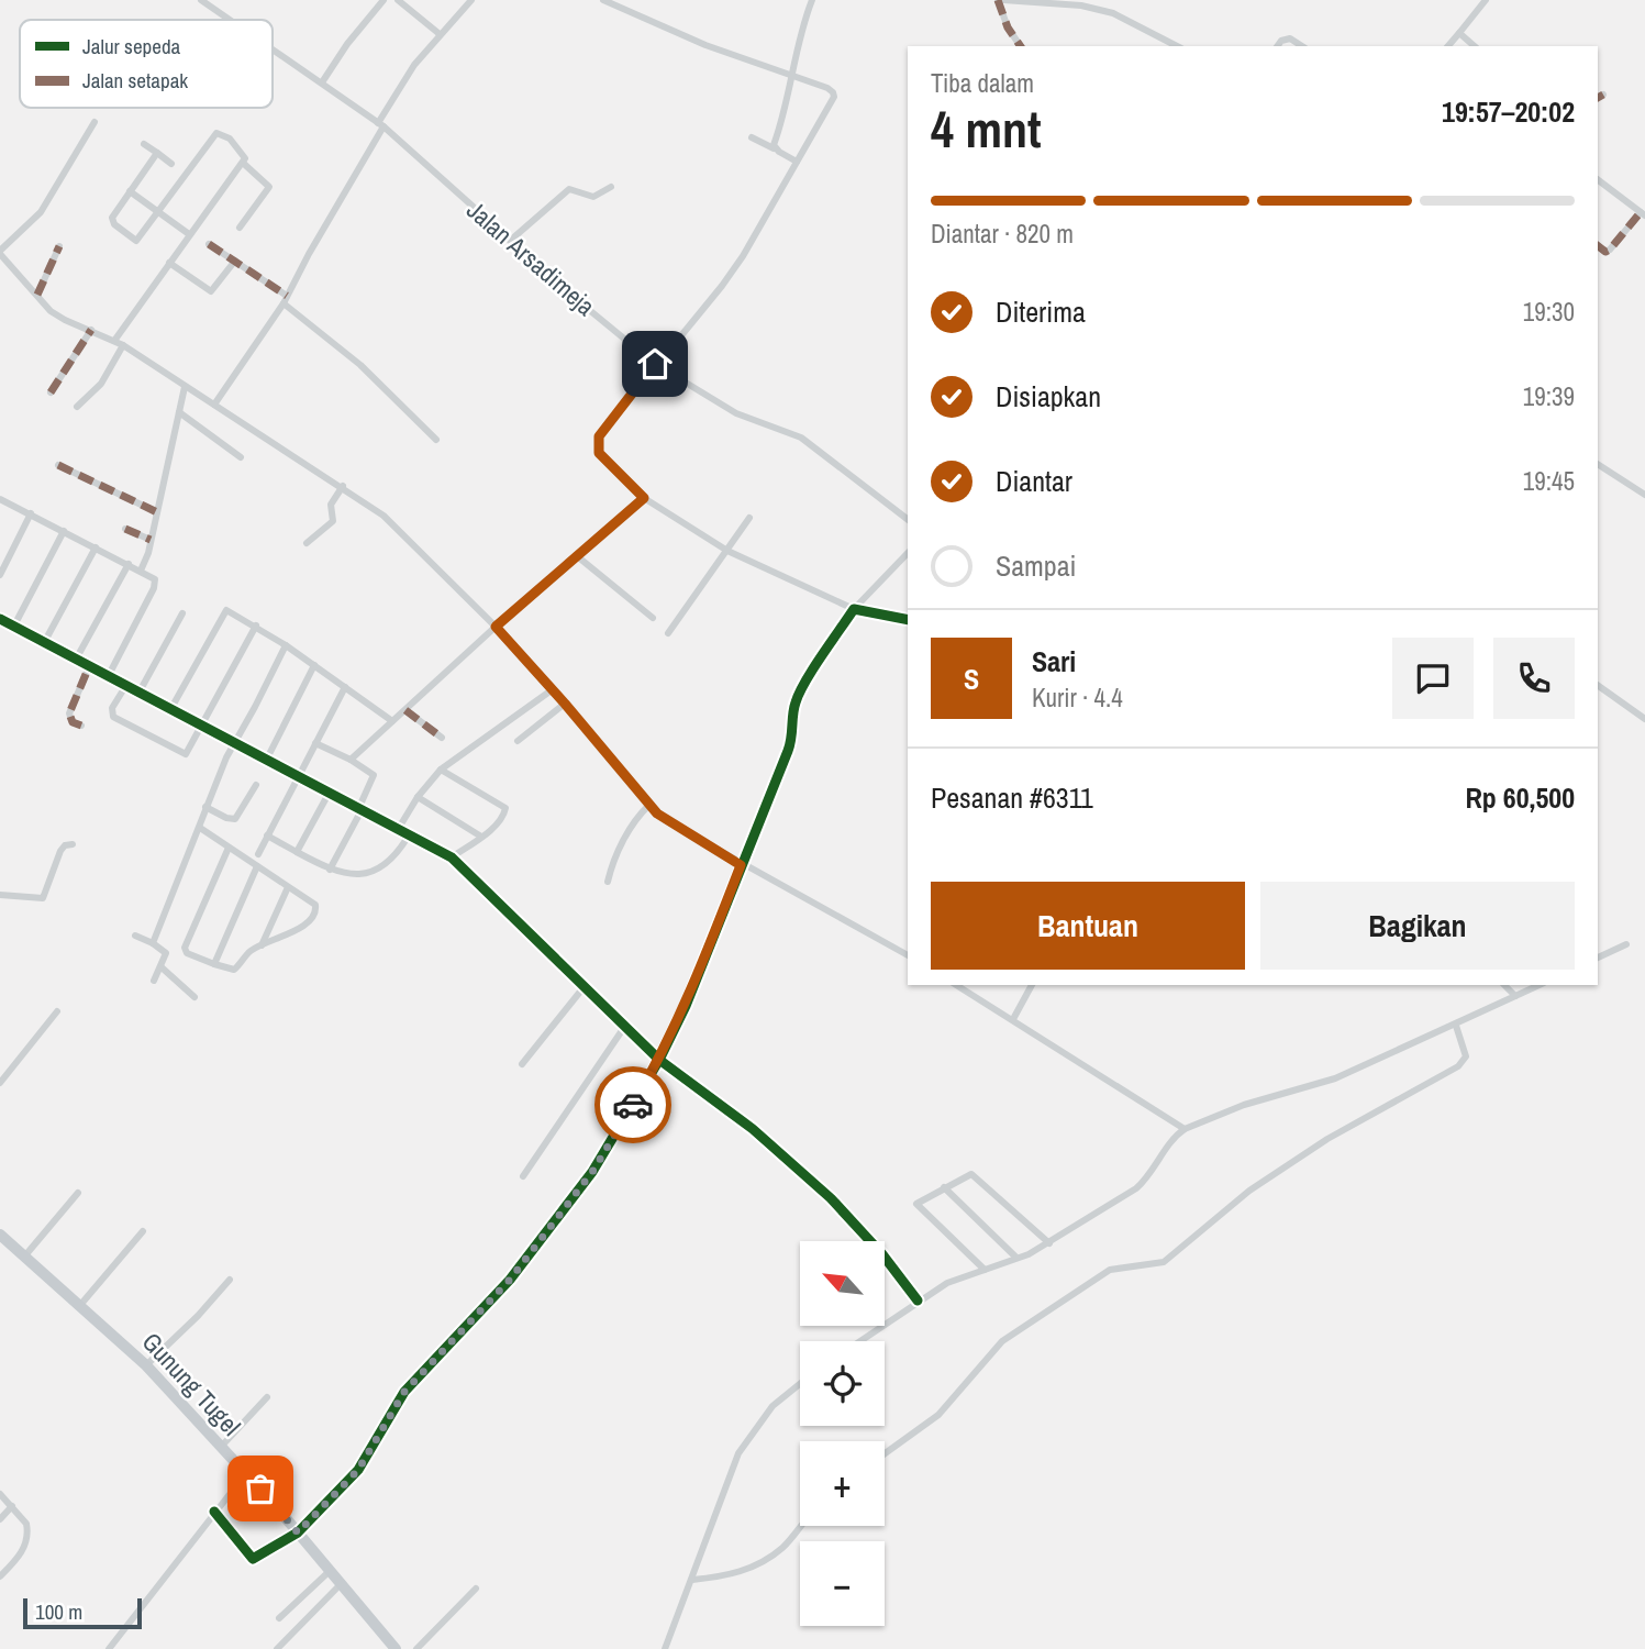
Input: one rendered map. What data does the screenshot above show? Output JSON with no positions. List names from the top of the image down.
{
  "streets": {
    "main road": ["Gunung Tugel"],
    "street": ["Jalan Arsadimeja"]
  },
  "legend": ["Jalur sepeda", "Jalan setapak"],
  "scale_bar": "100 m",
  "north": "top left",
  "page": {
    "heading": ["4 mnt", "Tiba dalam", "19:57–20:02"],
    "panel": [
      "Sari",
      "Kurir · 4.4",
      "Pesanan #6311",
      "Rp 60,500"
    ],
    "bar": "Diantar · 820 m",
    "list": [
      ["Diterima", "19:30"],
      ["Disiapkan", "19:39"],
      ["Diantar", "19:45"],
      "Sampai"
    ],
    "round": "S",
    "buttons": ["Bantuan", "Bagikan"],
    "map_buttons": ["+", "−"],
    "scale": "100 m"
  }
}
